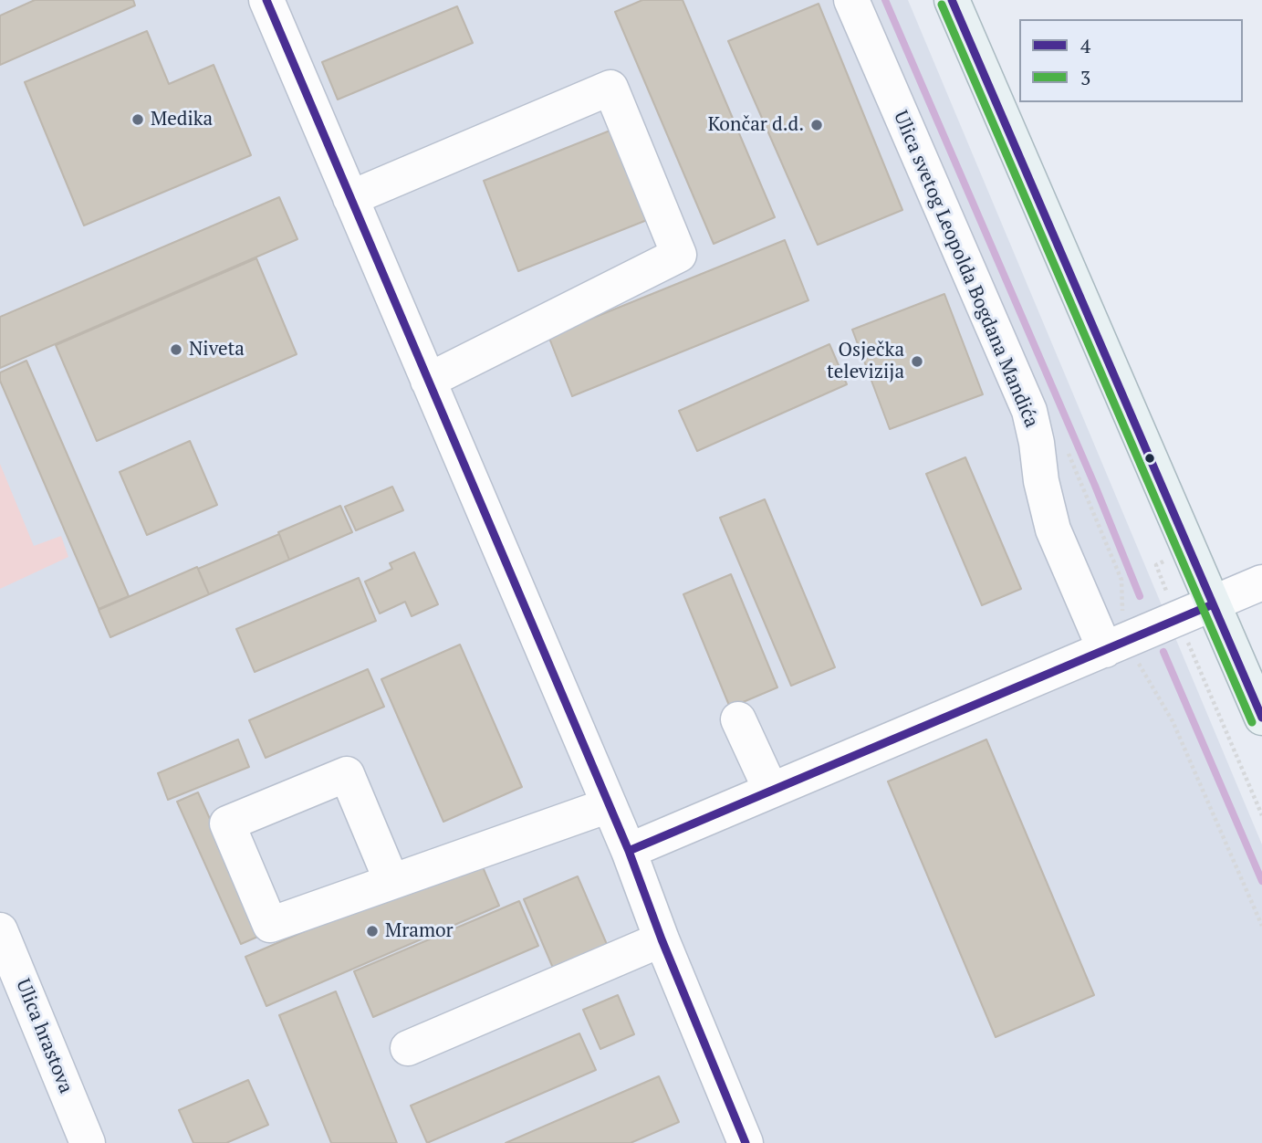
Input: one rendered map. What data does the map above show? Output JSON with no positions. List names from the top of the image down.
{
  "streets": {
    "street": ["Ulica svetog Leopolda Bogdana Mandića", "Ulica hrastova"]
  },
  "places": [
    "Medika",
    "Končar d.d.",
    "Niveta",
    "Osječka televizija",
    "Mramor"
  ],
  "lines": ["transit line 4", "transit line 3"],
  "legend": ["4", "3"]
}
